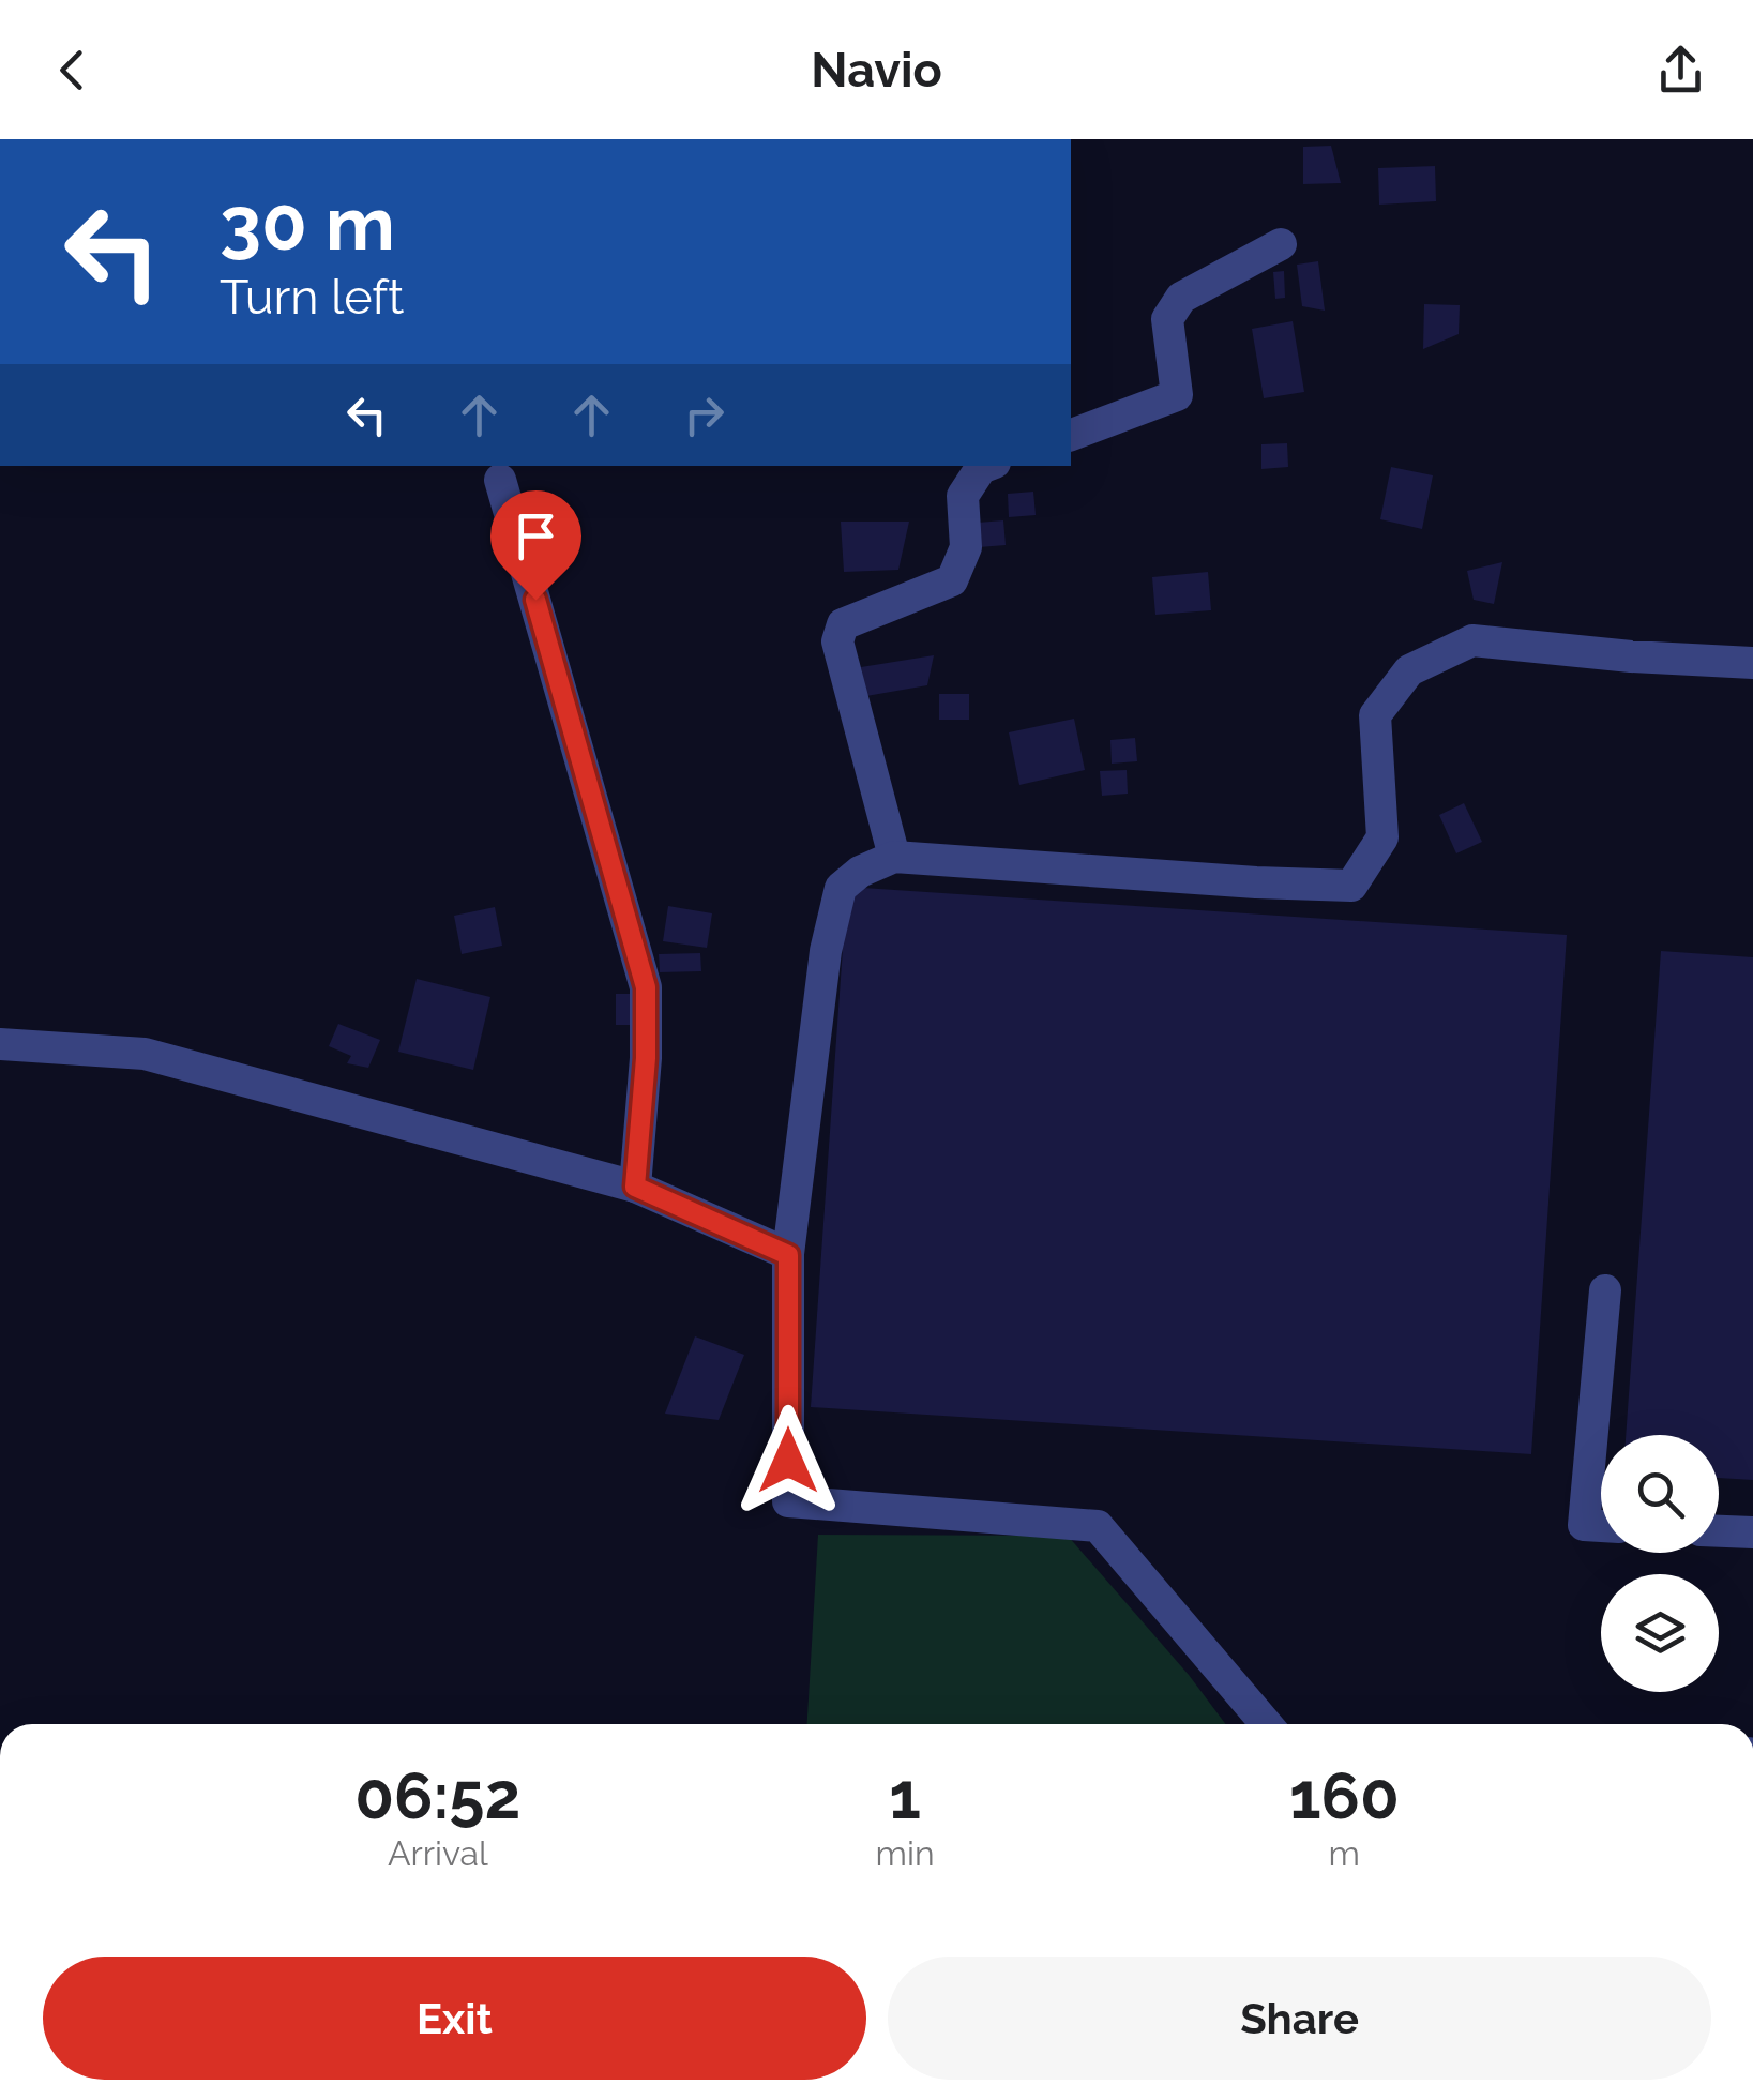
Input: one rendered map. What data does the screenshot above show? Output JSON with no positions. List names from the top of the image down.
{
  "page": {
    "header": "Navio",
    "turn": ["30 m", "Turn left"],
    "eta": [
      "06:52",
      "Arrival",
      "1",
      "min",
      "160",
      "m"
    ],
    "buttons": ["Exit", "Share"]
  }
}
